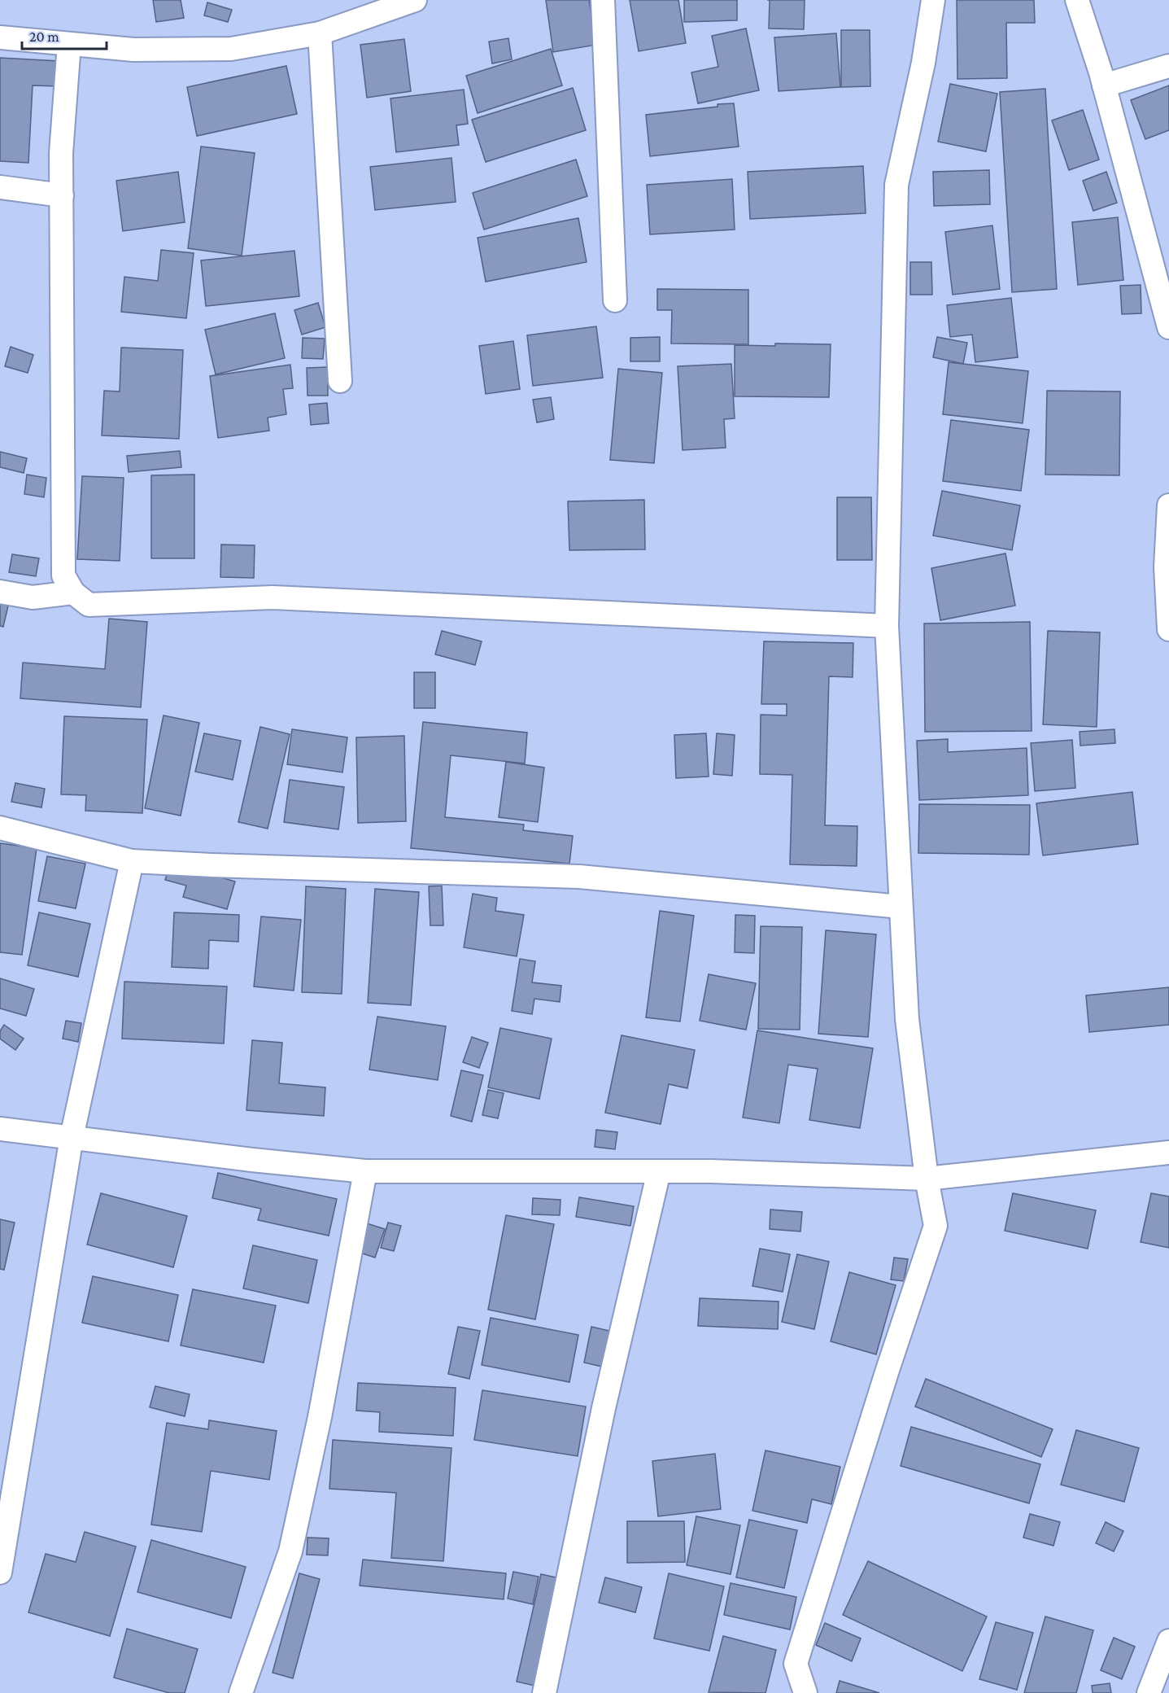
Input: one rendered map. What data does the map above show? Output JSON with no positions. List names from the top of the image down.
{
  "scale_bar": "20 m"
}
